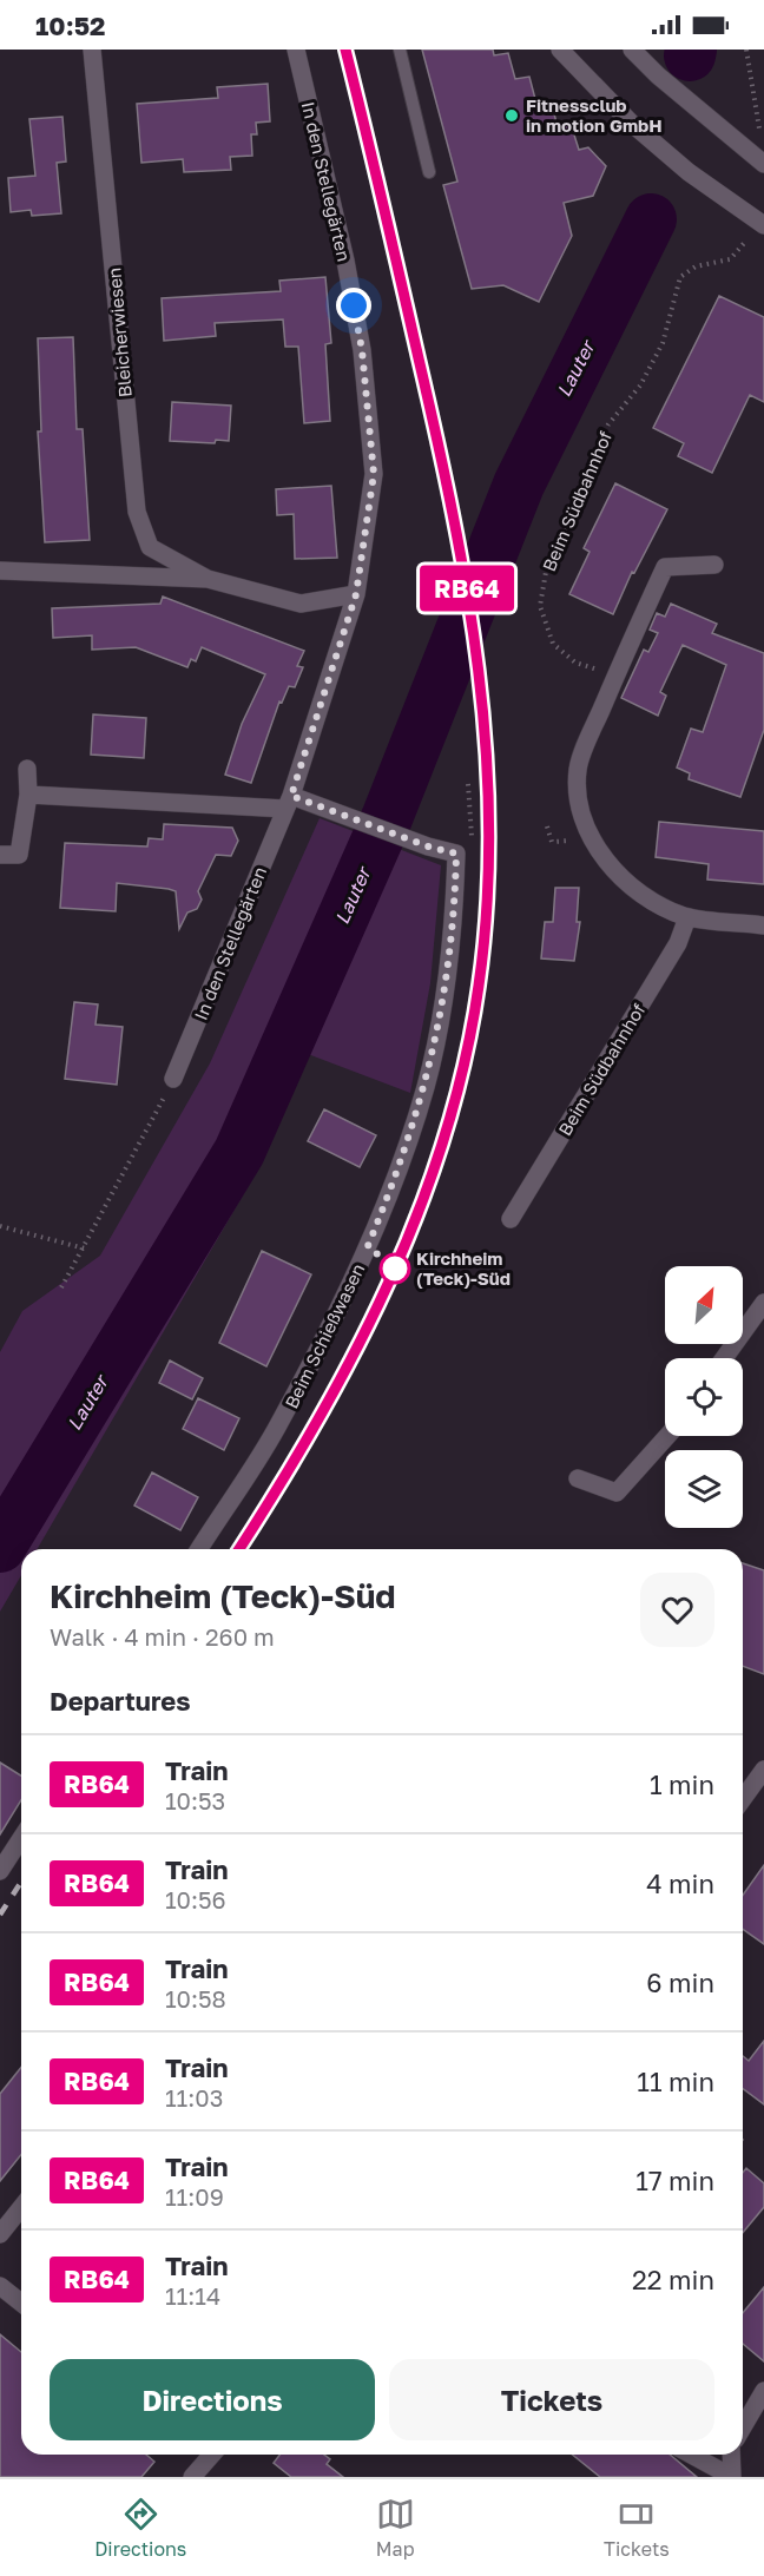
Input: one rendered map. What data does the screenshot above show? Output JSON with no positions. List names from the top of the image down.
{
  "streets": {
    "street": [
      "In den Stellegärten",
      "Bleicherwiesen",
      "Beim Südbahnhof",
      "Beim Schießwasen"
    ]
  },
  "crossings": [
    ["In den Stellegärten", "Bleicherwiesen"],
    ["In den Stellegärten", "Beim Schießwasen"]
  ],
  "water": ["Lauter"],
  "places": ["Fitnessclub in motion GmbH", "Kirchheim (Teck)-Süd"],
  "north": "top right",
  "page": {
    "status": "10:52",
    "on_map": "RB64",
    "heading": [
      ["Kirchheim (Teck)-Süd", "Walk · 4 min · 260 m"],
      "Departures"
    ],
    "list": [
      {
        "mark": "RB64",
        "name": "Train",
        "note": "10:53",
        "value": "1 min"
      },
      {
        "mark": "RB64",
        "name": "Train",
        "note": "10:56",
        "value": "4 min"
      },
      {
        "mark": "RB64",
        "name": "Train",
        "note": "10:58",
        "value": "6 min"
      },
      {
        "mark": "RB64",
        "name": "Train",
        "note": "11:03",
        "value": "11 min"
      },
      {
        "mark": "RB64",
        "name": "Train",
        "note": "11:09",
        "value": "17 min"
      },
      {
        "mark": "RB64",
        "name": "Train",
        "note": "11:14",
        "value": "22 min"
      }
    ],
    "buttons": ["Directions", "Tickets"],
    "tabs": ["Directions", "Map", "Tickets"]
  }
}
